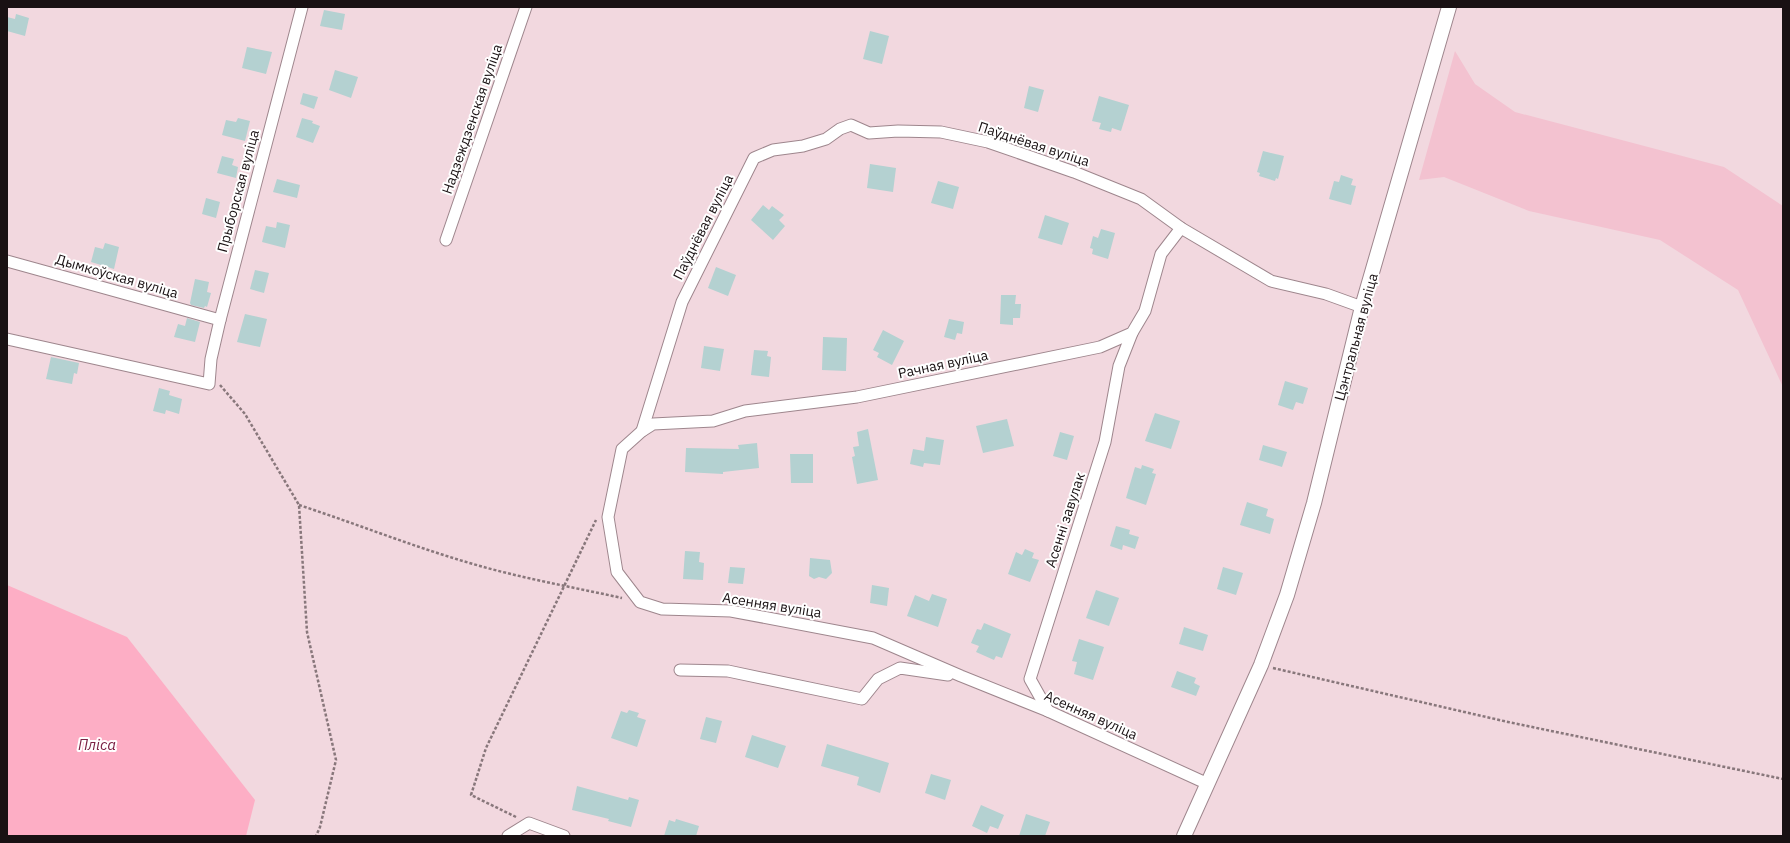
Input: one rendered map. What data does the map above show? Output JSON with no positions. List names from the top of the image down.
{
  "streets": {
    "street": [
      "Надзеждзенская вуліца",
      "Паўднёвая вуліца",
      "Прыборская вуліца",
      "Дымкоўская вуліца",
      "Цэнтральная вуліца",
      "Рачная вуліца",
      "Асенні завулак",
      "Асенняя вуліца"
    ]
  },
  "crossings": [
    ["Паўднёвая вуліца", "Цэнтральная вуліца"],
    ["Паўднёвая вуліца", "Рачная вуліца"],
    ["Прыборская вуліца", "Дымкоўская вуліца"],
    ["Цэнтральная вуліца", "Асенняя вуліца"],
    ["Рачная вуліца", "Асенні завулак"],
    ["Асенні завулак", "Асенняя вуліца"]
  ],
  "water": ["Пліса"]
}
